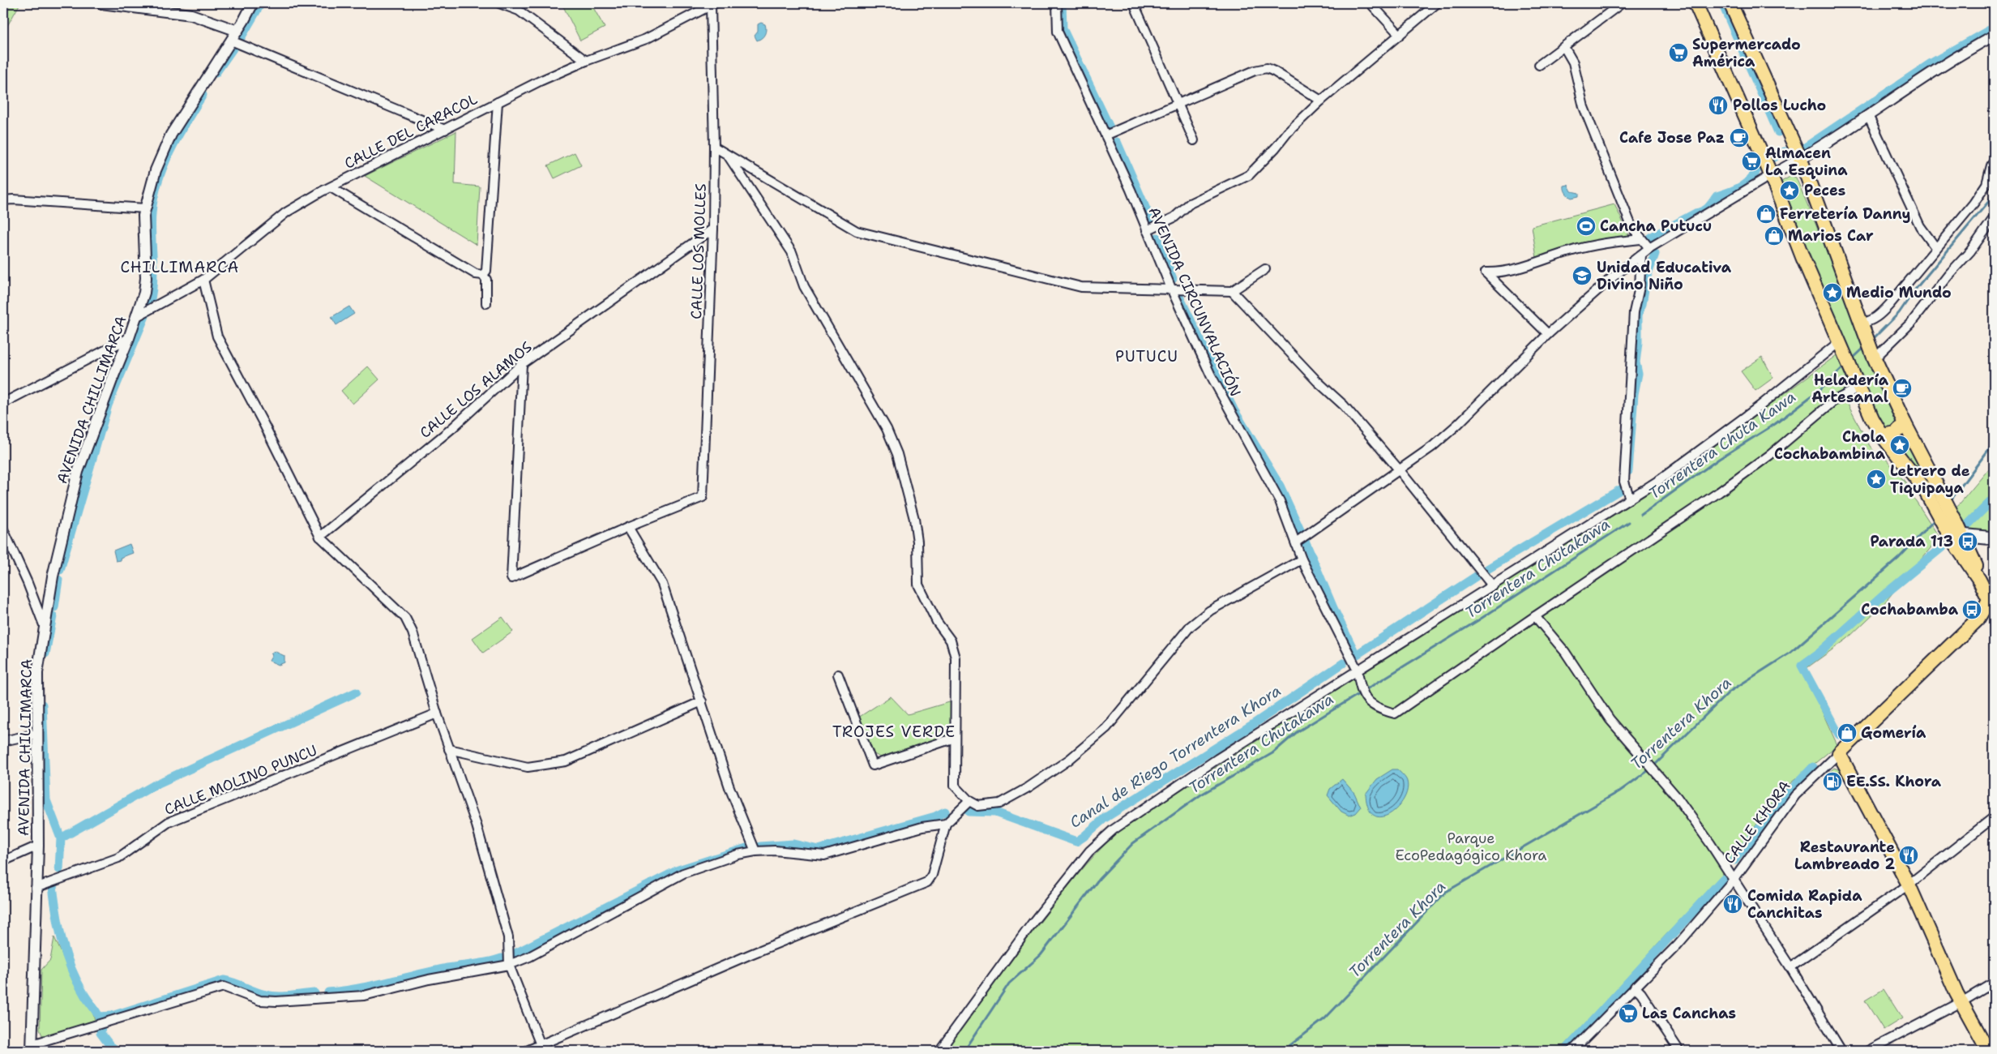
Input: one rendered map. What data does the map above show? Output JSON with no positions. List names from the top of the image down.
{
  "streets": {
    "main road": ["CALLE KHORA"],
    "street": [
      "CALLE DEL CARACOL",
      "CALLE LOS MOLLES",
      "AVENIDA CIRCUNVALACIÓN",
      "CALLE LOS ALAMOS",
      "AVENIDA CHILLIMARCA",
      "CALLE MOLINO PUNCU"
    ]
  },
  "crossings": [
    ["CALLE DEL CARACOL", "CALLE LOS MOLLES"],
    ["CALLE DEL CARACOL", "AVENIDA CHILLIMARCA"],
    ["CALLE LOS MOLLES", "CALLE LOS ALAMOS"],
    ["AVENIDA CHILLIMARCA", "CALLE MOLINO PUNCU"]
  ],
  "districts": ["CHILLIMARCA", "PUTUCU", "TROJES VERDE"],
  "water": [
    "Torrentera Chuta Kawa",
    "Torrentera Chutakawa",
    "Torrentera Khora",
    "Canal de Riego Torrentera Khora"
  ],
  "parks": ["Parque EcoPedagógico Khora"],
  "places": {
    "supermarket": ["Supermercado América", "Almacen La Esquina", "Las Canchas"],
    "restaurant": ["Pollos Lucho", "Restaurante Lambreado 2", "Comida Rapida Canchitas"],
    "cafe": ["Cafe Jose Paz", "Heladería Artesanal"],
    "place": [
      "Peces",
      "Medio Mundo",
      "Chola Cochabambina",
      "Letrero de Tiquipaya"
    ],
    "shop": ["Ferretería Danny", "Marios Car", "Gomería"],
    "sports": ["Cancha Putucu"],
    "school or university": ["Unidad Educativa Divino Niño"],
    "bus stop": ["Parada 113", "Cochabamba"],
    "fuel station": ["EE.SS. Khora"]
  }
}
